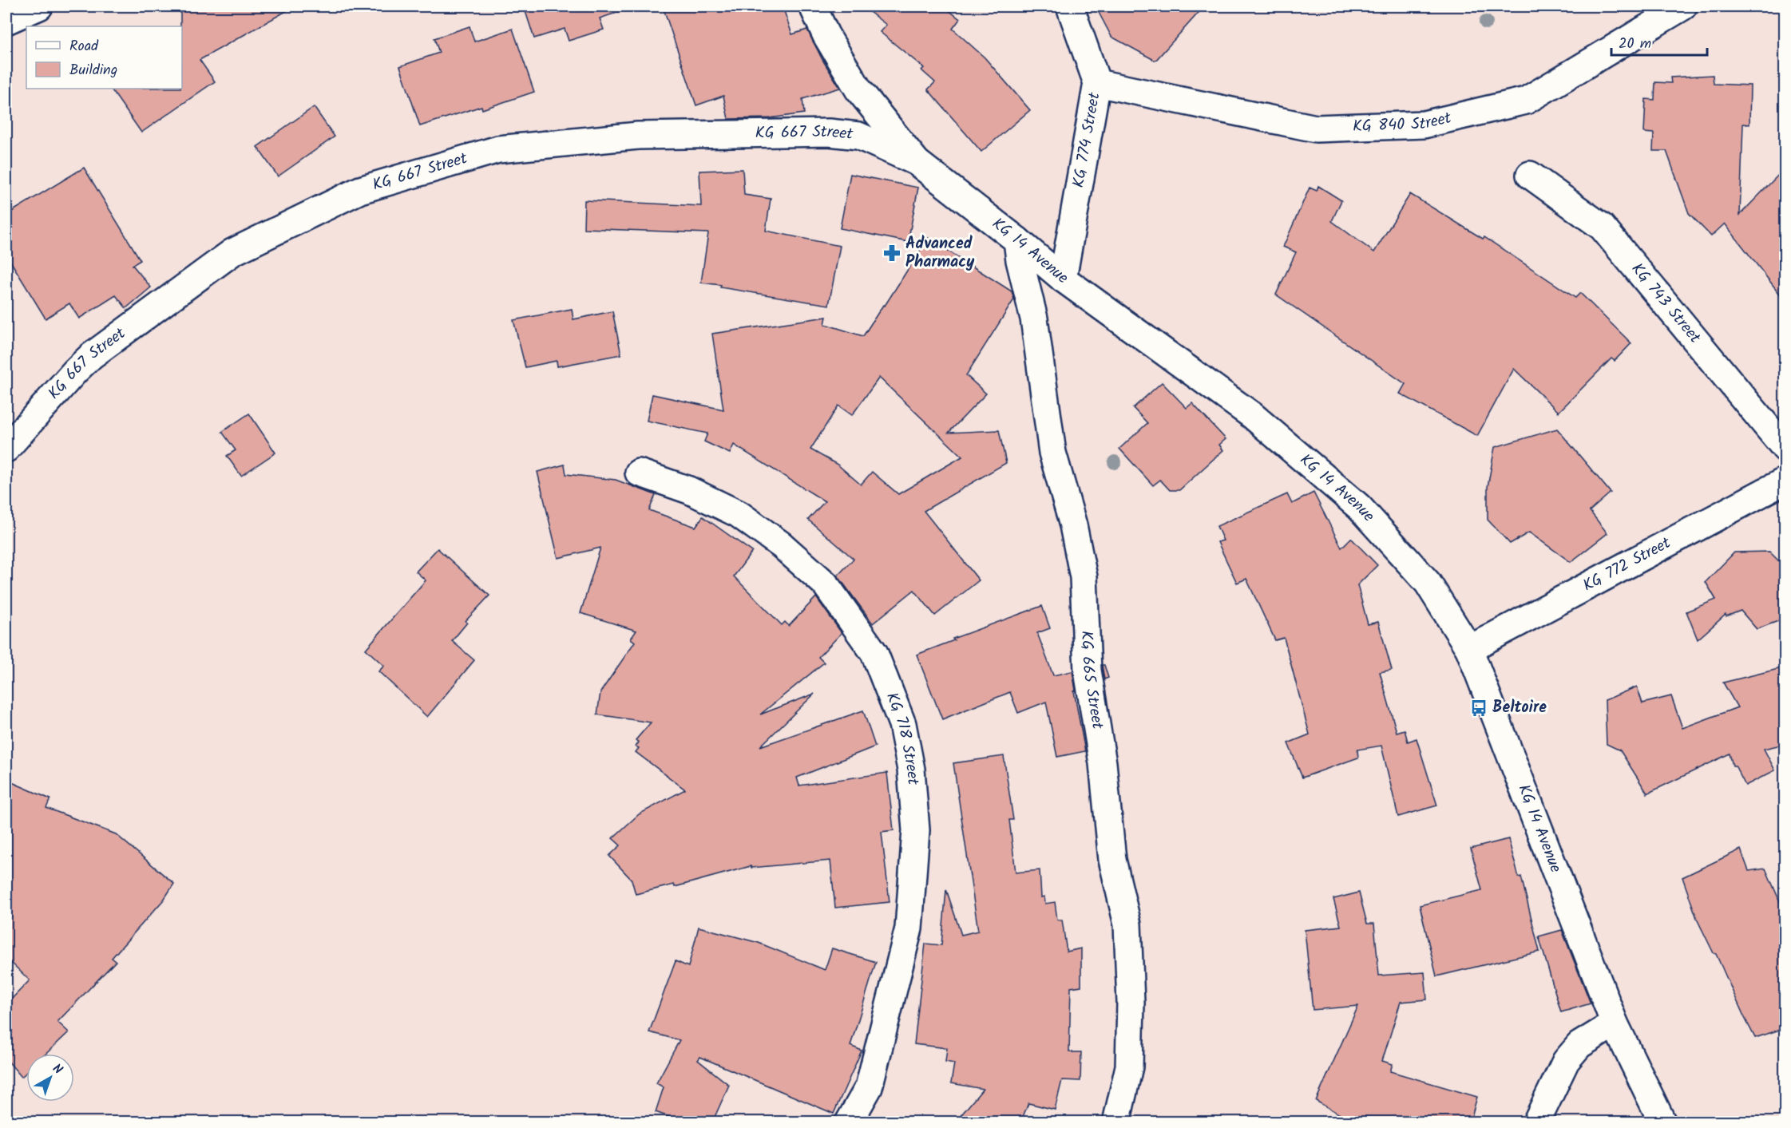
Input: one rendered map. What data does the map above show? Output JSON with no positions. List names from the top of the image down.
{
  "streets": {
    "street": [
      "KG 840 Street",
      "KG 667 Street",
      "KG 774 Street",
      "KG 14 Avenue",
      "KG 743 Street",
      "KG 772 Street",
      "KG 665 Street",
      "KG 718 Street"
    ]
  },
  "crossings": [
    ["KG 840 Street", "KG 774 Street"],
    ["KG 667 Street", "KG 14 Avenue"],
    ["KG 774 Street", "KG 14 Avenue"],
    ["KG 14 Avenue", "KG 772 Street"],
    ["KG 14 Avenue", "KG 665 Street"]
  ],
  "places": {
    "pharmacy": ["Advanced Pharmacy"],
    "bus stop": ["Beltoire"]
  },
  "legend": ["Road", "Building"],
  "scale_bar": "20 m",
  "north": "top right"
}
